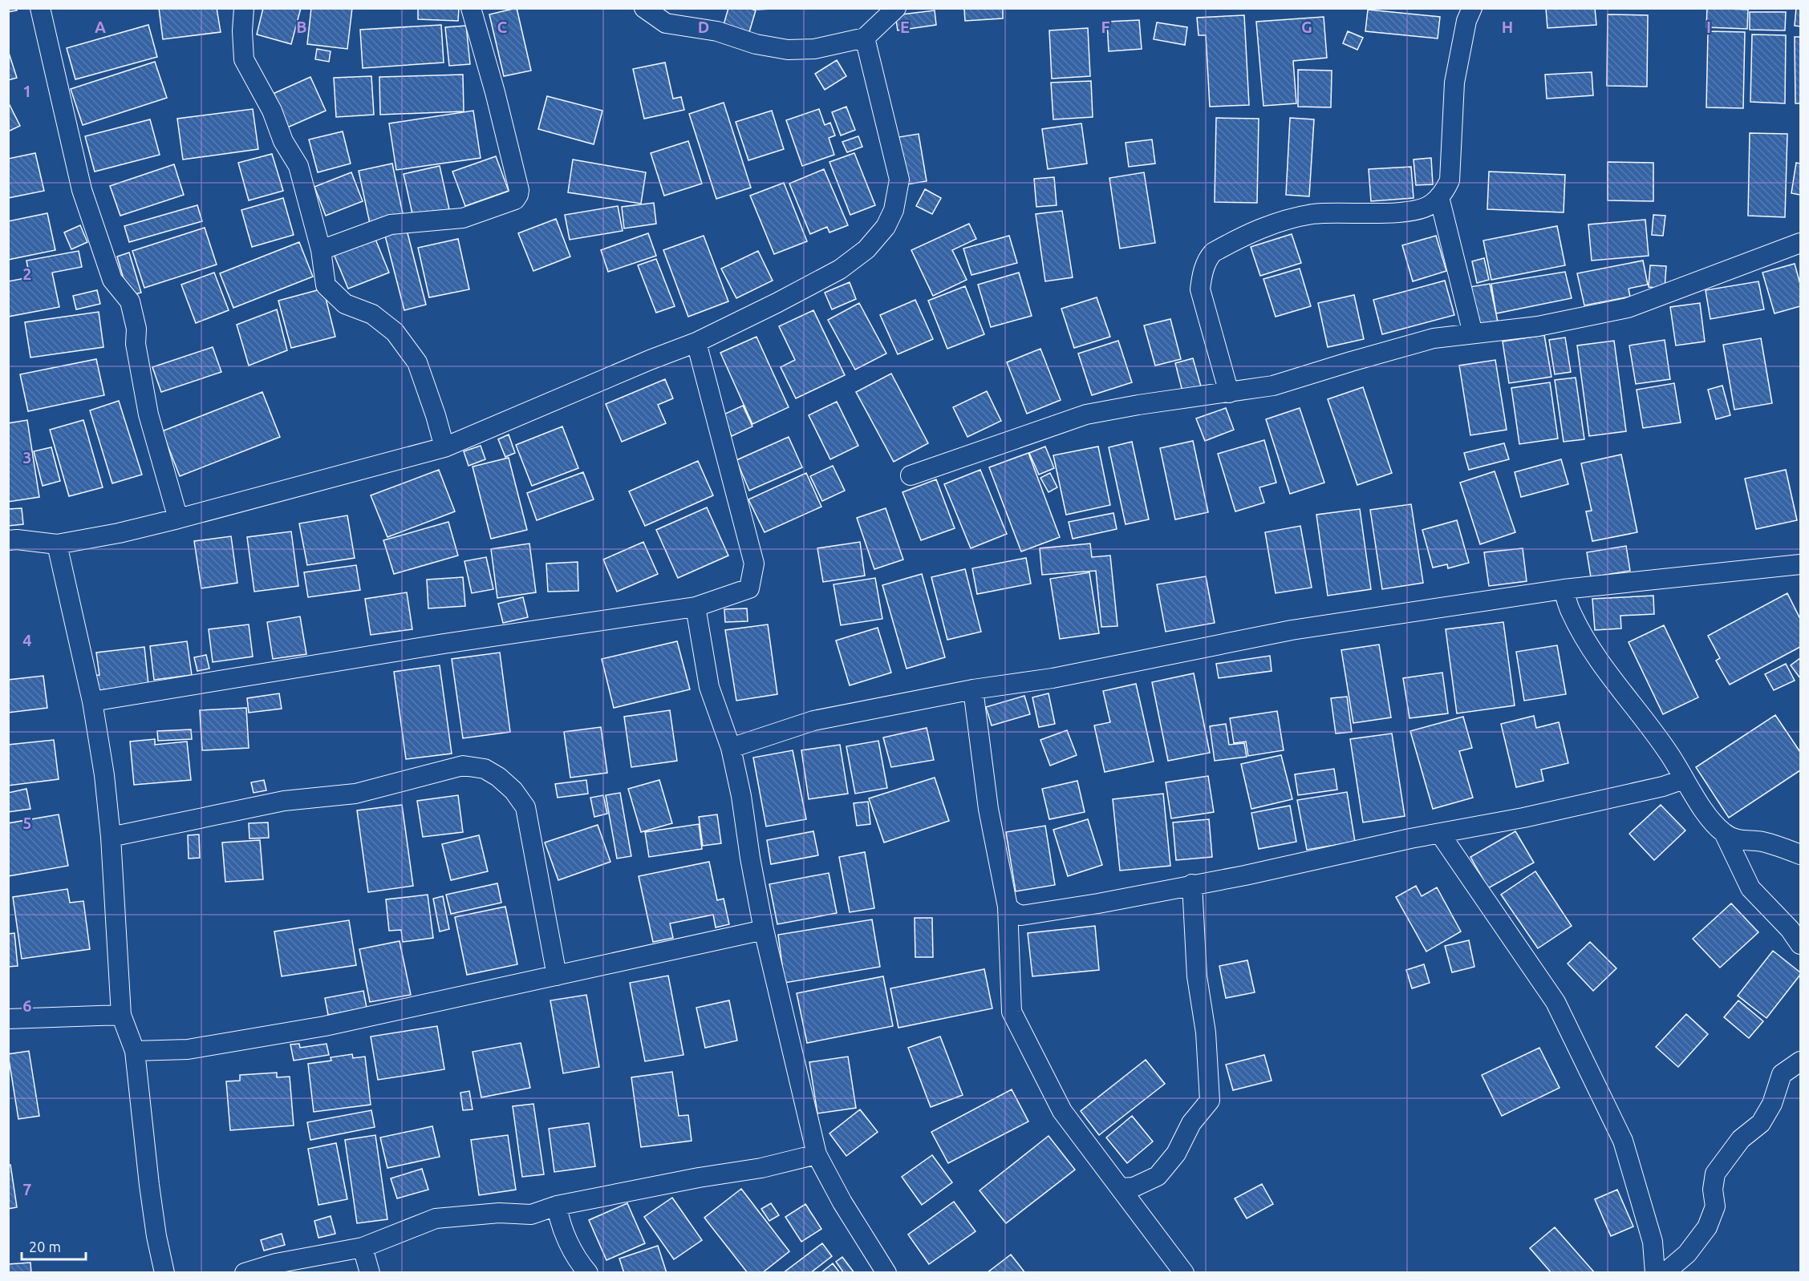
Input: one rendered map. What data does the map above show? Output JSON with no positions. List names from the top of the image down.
{
  "scale_bar": "20 m",
  "grid": {
    "columns": [
      "A",
      "B",
      "C",
      "D",
      "E",
      "F",
      "G",
      "H",
      "I"
    ],
    "rows": [
      "1",
      "2",
      "3",
      "4",
      "5",
      "6",
      "7"
    ]
  }
}
